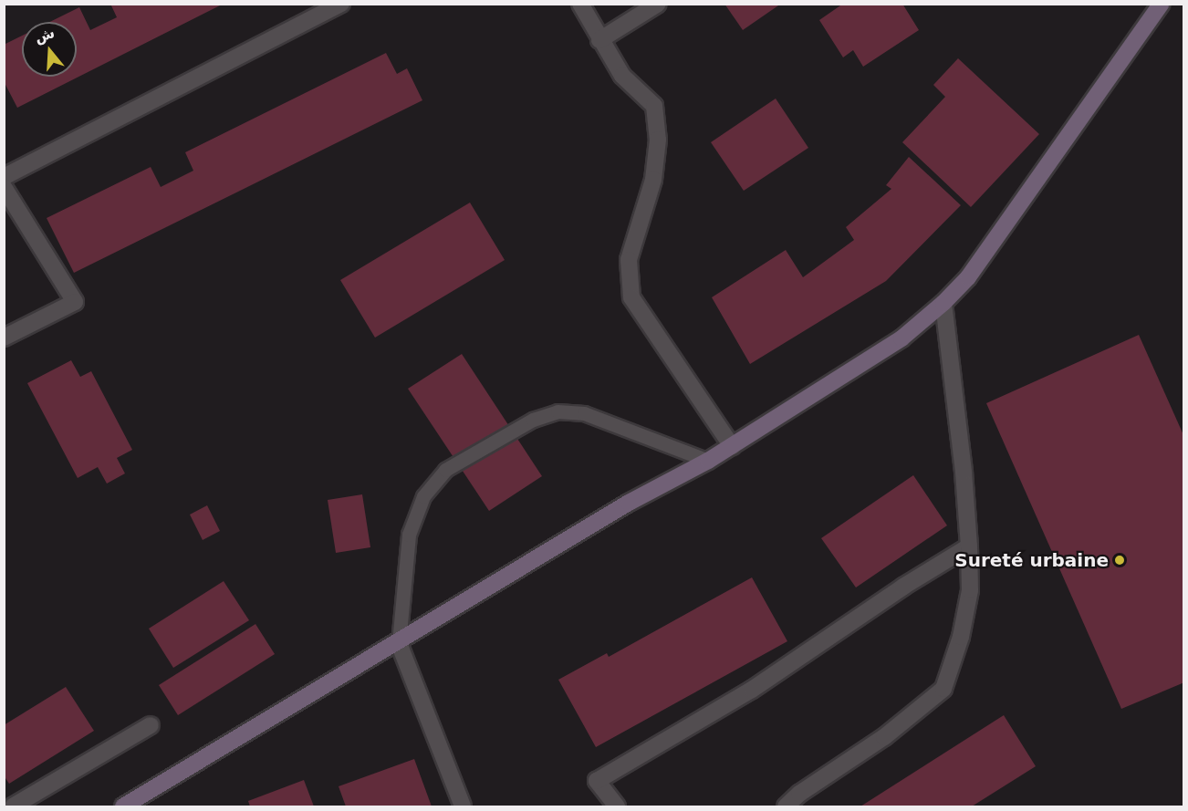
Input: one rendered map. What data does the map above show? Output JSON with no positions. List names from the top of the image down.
{
  "places": ["Sureté urbaine"],
  "north": "top"
}
